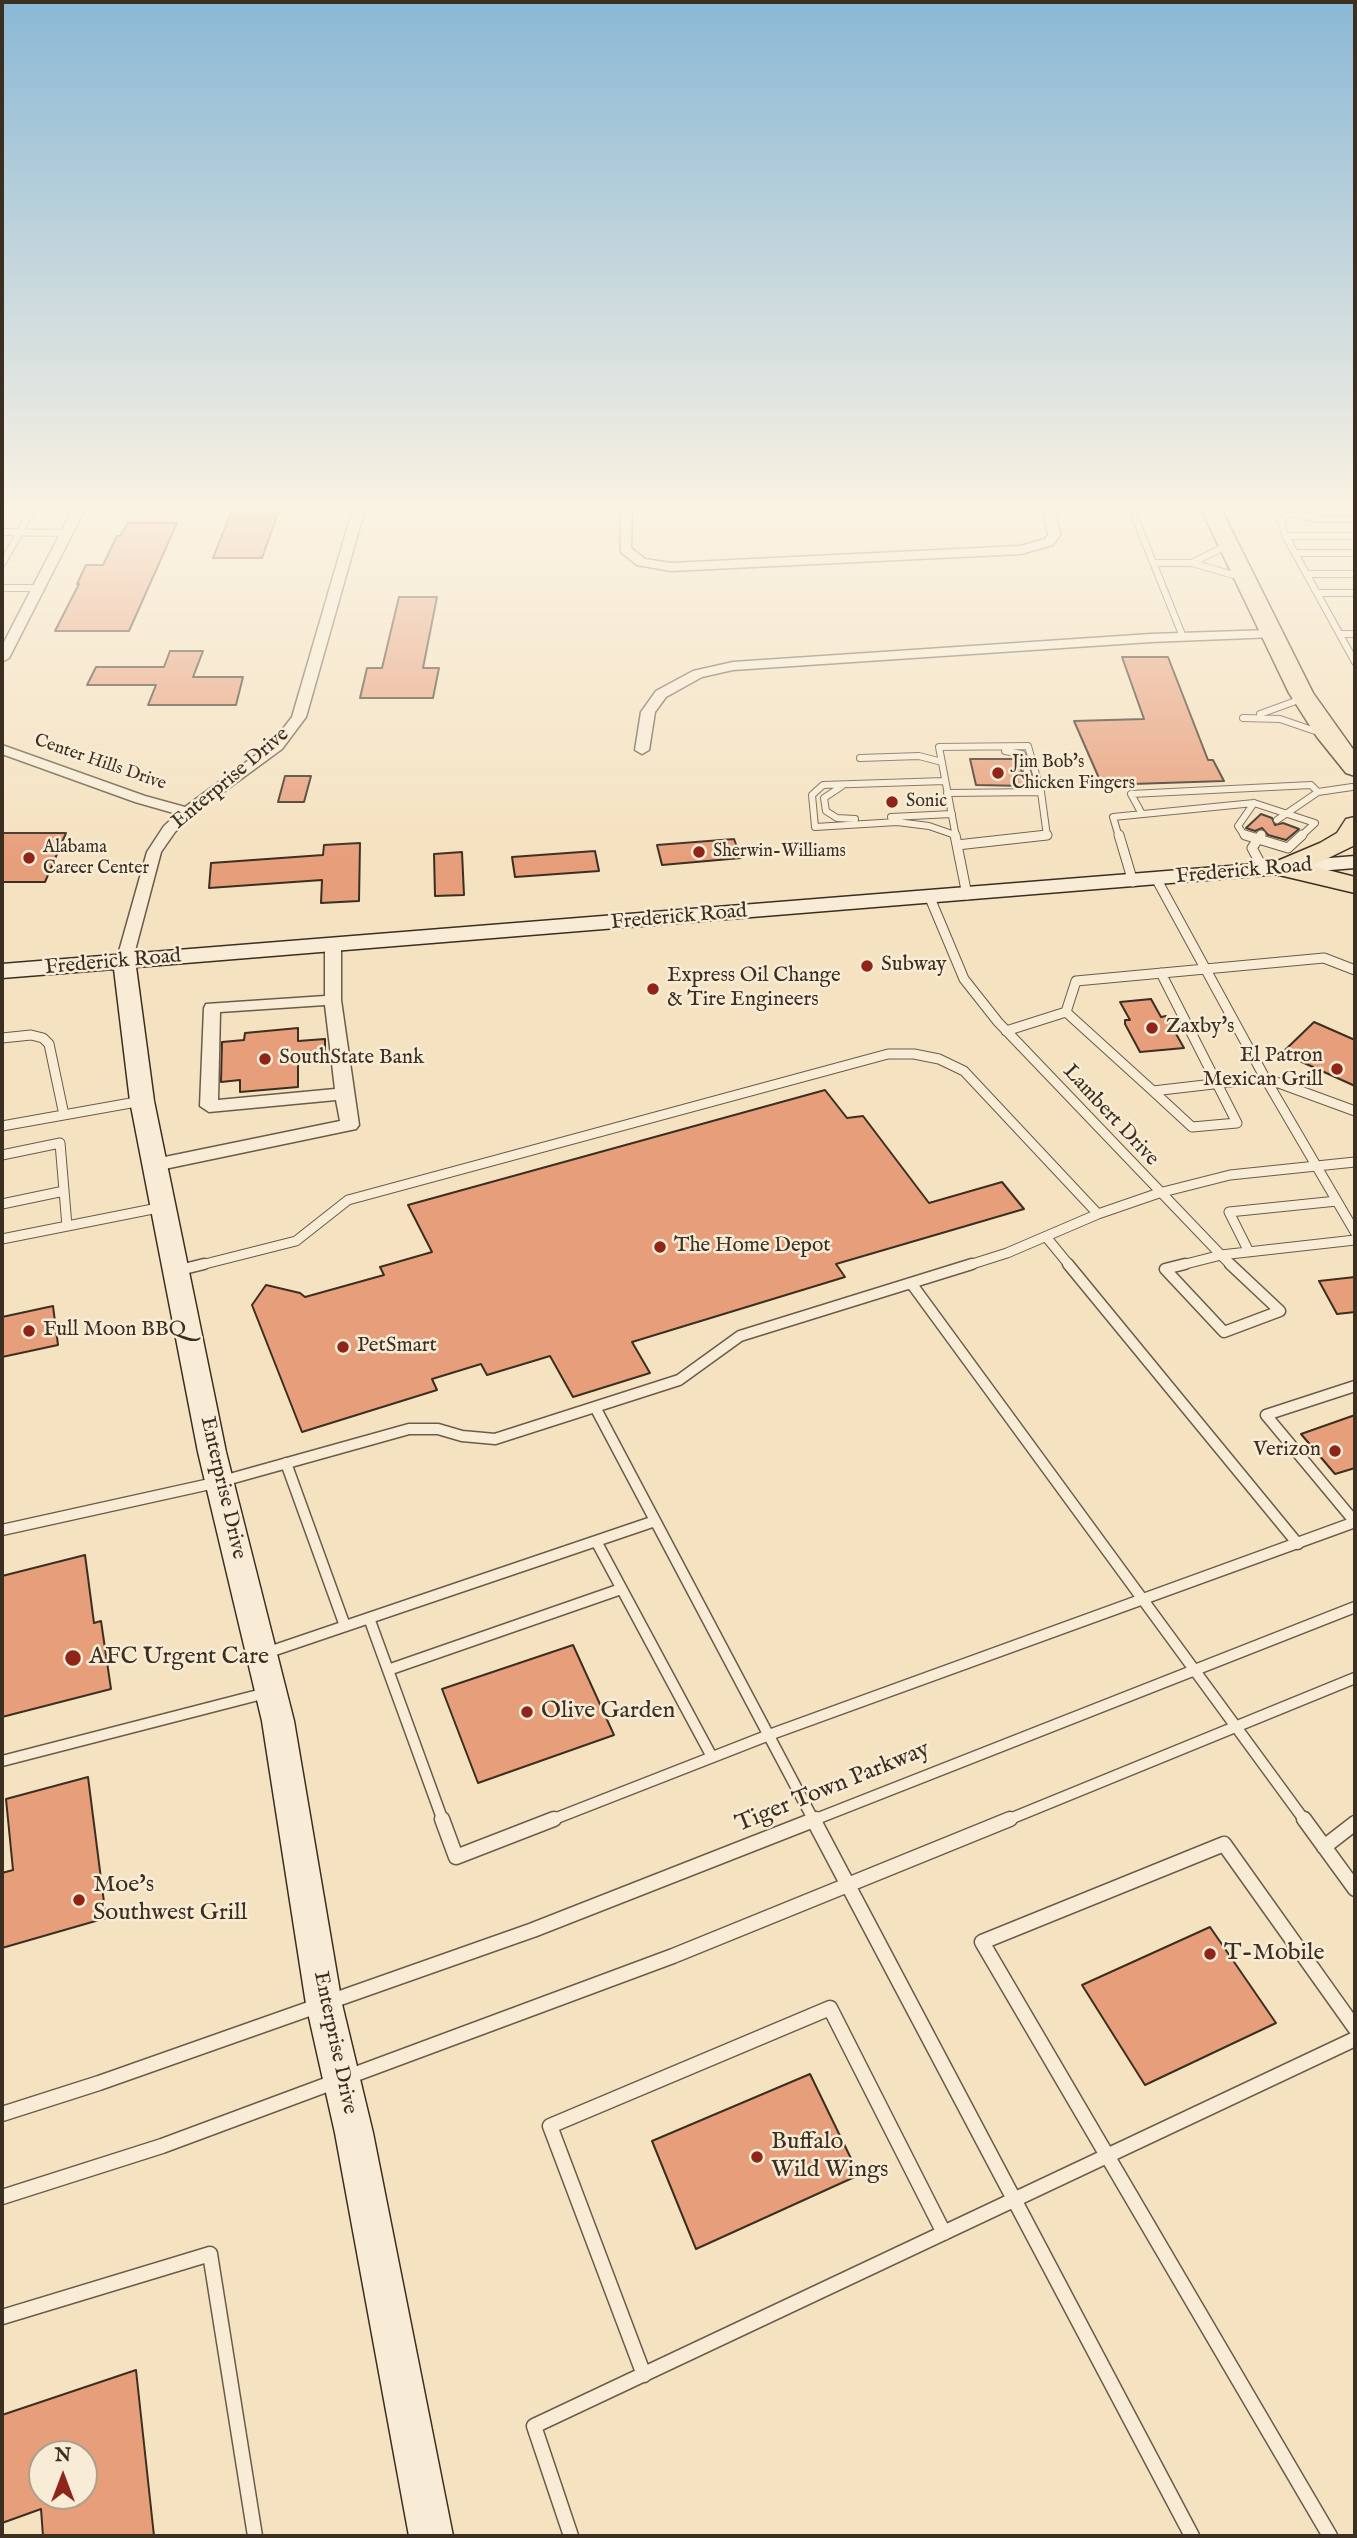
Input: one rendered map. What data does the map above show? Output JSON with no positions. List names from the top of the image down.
{
  "streets": {
    "main road": ["Enterprise Drive", "Frederick Road"],
    "street": ["Center Hills Drive"],
    "lane": ["Lambert Drive", "Tiger Town Parkway"]
  },
  "crossings": [
    ["Center Hills Drive", "Enterprise Drive"],
    ["Enterprise Drive", "Frederick Road"],
    ["Enterprise Drive", "Tiger Town Parkway"],
    ["Frederick Road", "Lambert Drive"]
  ],
  "places": [
    "Jim Bob's Chicken Fingers",
    "Sonic",
    "Sherwin-Williams",
    "Alabama Career Center",
    "Subway",
    "Express Oil Change & Tire Engineers",
    "Zaxby's",
    "SouthState Bank",
    "El Patron Mexican Grill",
    "The Home Depot",
    "Full Moon BBQ",
    "PetSmart",
    "Verizon",
    "AFC Urgent Care",
    "Olive Garden",
    "Moe's Southwest Grill",
    "T-Mobile",
    "Buffalo Wild Wings"
  ],
  "north": "top"
}
